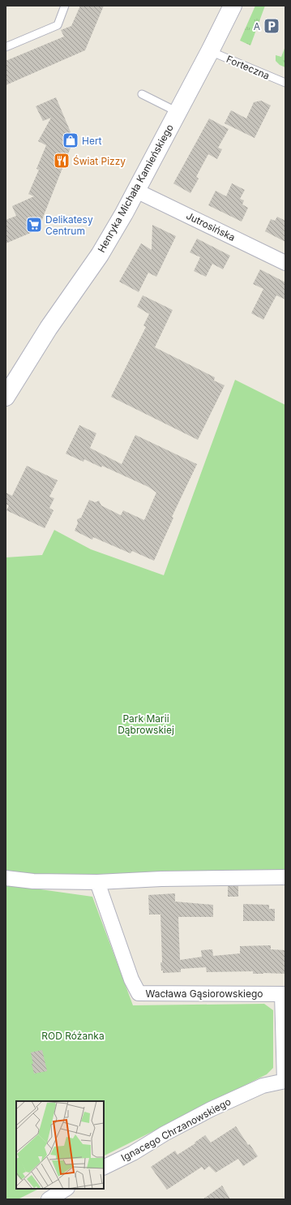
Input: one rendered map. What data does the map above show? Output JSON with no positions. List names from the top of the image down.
{
  "streets": {
    "street": [
      "Henryka Michała Kamieńskiego",
      "Jutrosińska",
      "Wacława Gąsiorowskiego",
      "Ignacego Chrzanowskiego"
    ],
    "lane": ["Forteczna"]
  },
  "crossings": [
    ["Forteczna", "Henryka Michała Kamieńskiego"],
    ["Henryka Michała Kamieńskiego", "Jutrosińska"]
  ],
  "parks": ["Park Marii Dąbrowskiej", "ROD Różanka"],
  "places": {
    "parking": ["A"],
    "shop": ["Hert"],
    "restaurant": ["Świat Pizzy"],
    "supermarket": ["Delikatesy Centrum"]
  }
}
